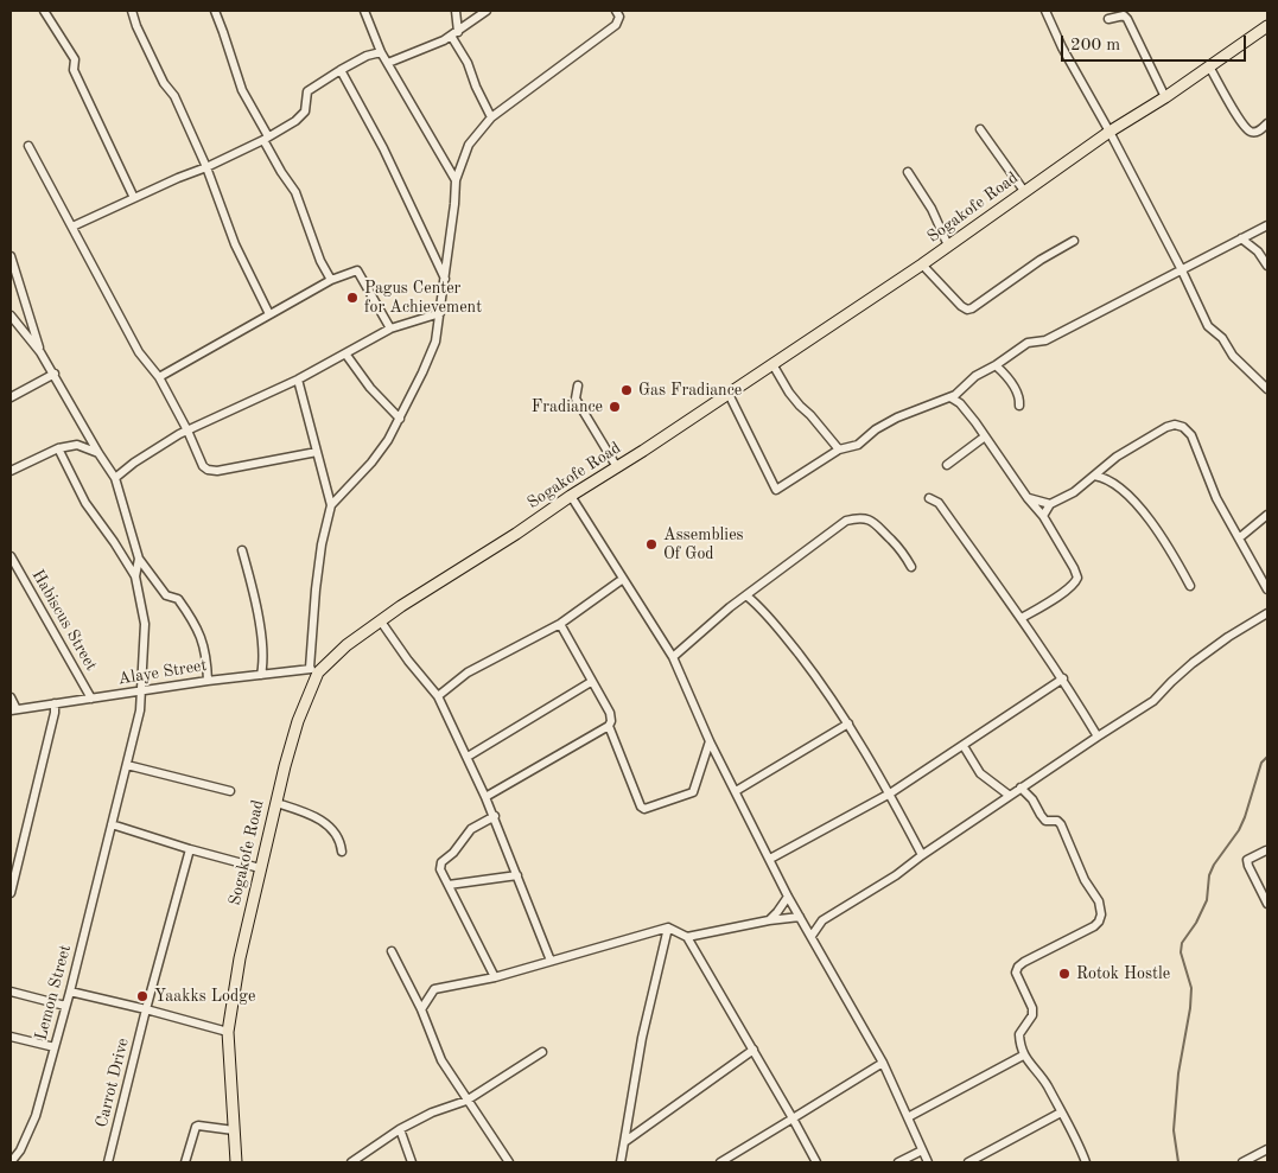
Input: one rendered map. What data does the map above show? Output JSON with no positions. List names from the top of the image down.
{
  "streets": {
    "main road": ["Sogakofe Road"],
    "street": [
      "Habiscus Street",
      "Alaye Street",
      "Lemon Street",
      "Carrot Drive"
    ]
  },
  "crossings": [
    ["Sogakofe Road", "Alaye Street"],
    ["Habiscus Street", "Alaye Street"],
    ["Alaye Street", "Lemon Street"]
  ],
  "places": [
    "Pagus Center for Achievement",
    "Gas Fradiance",
    "Fradiance",
    "Assemblies Of God",
    "Rotok Hostle",
    "Yaakks Lodge"
  ],
  "scale_bar": "200 m"
}
